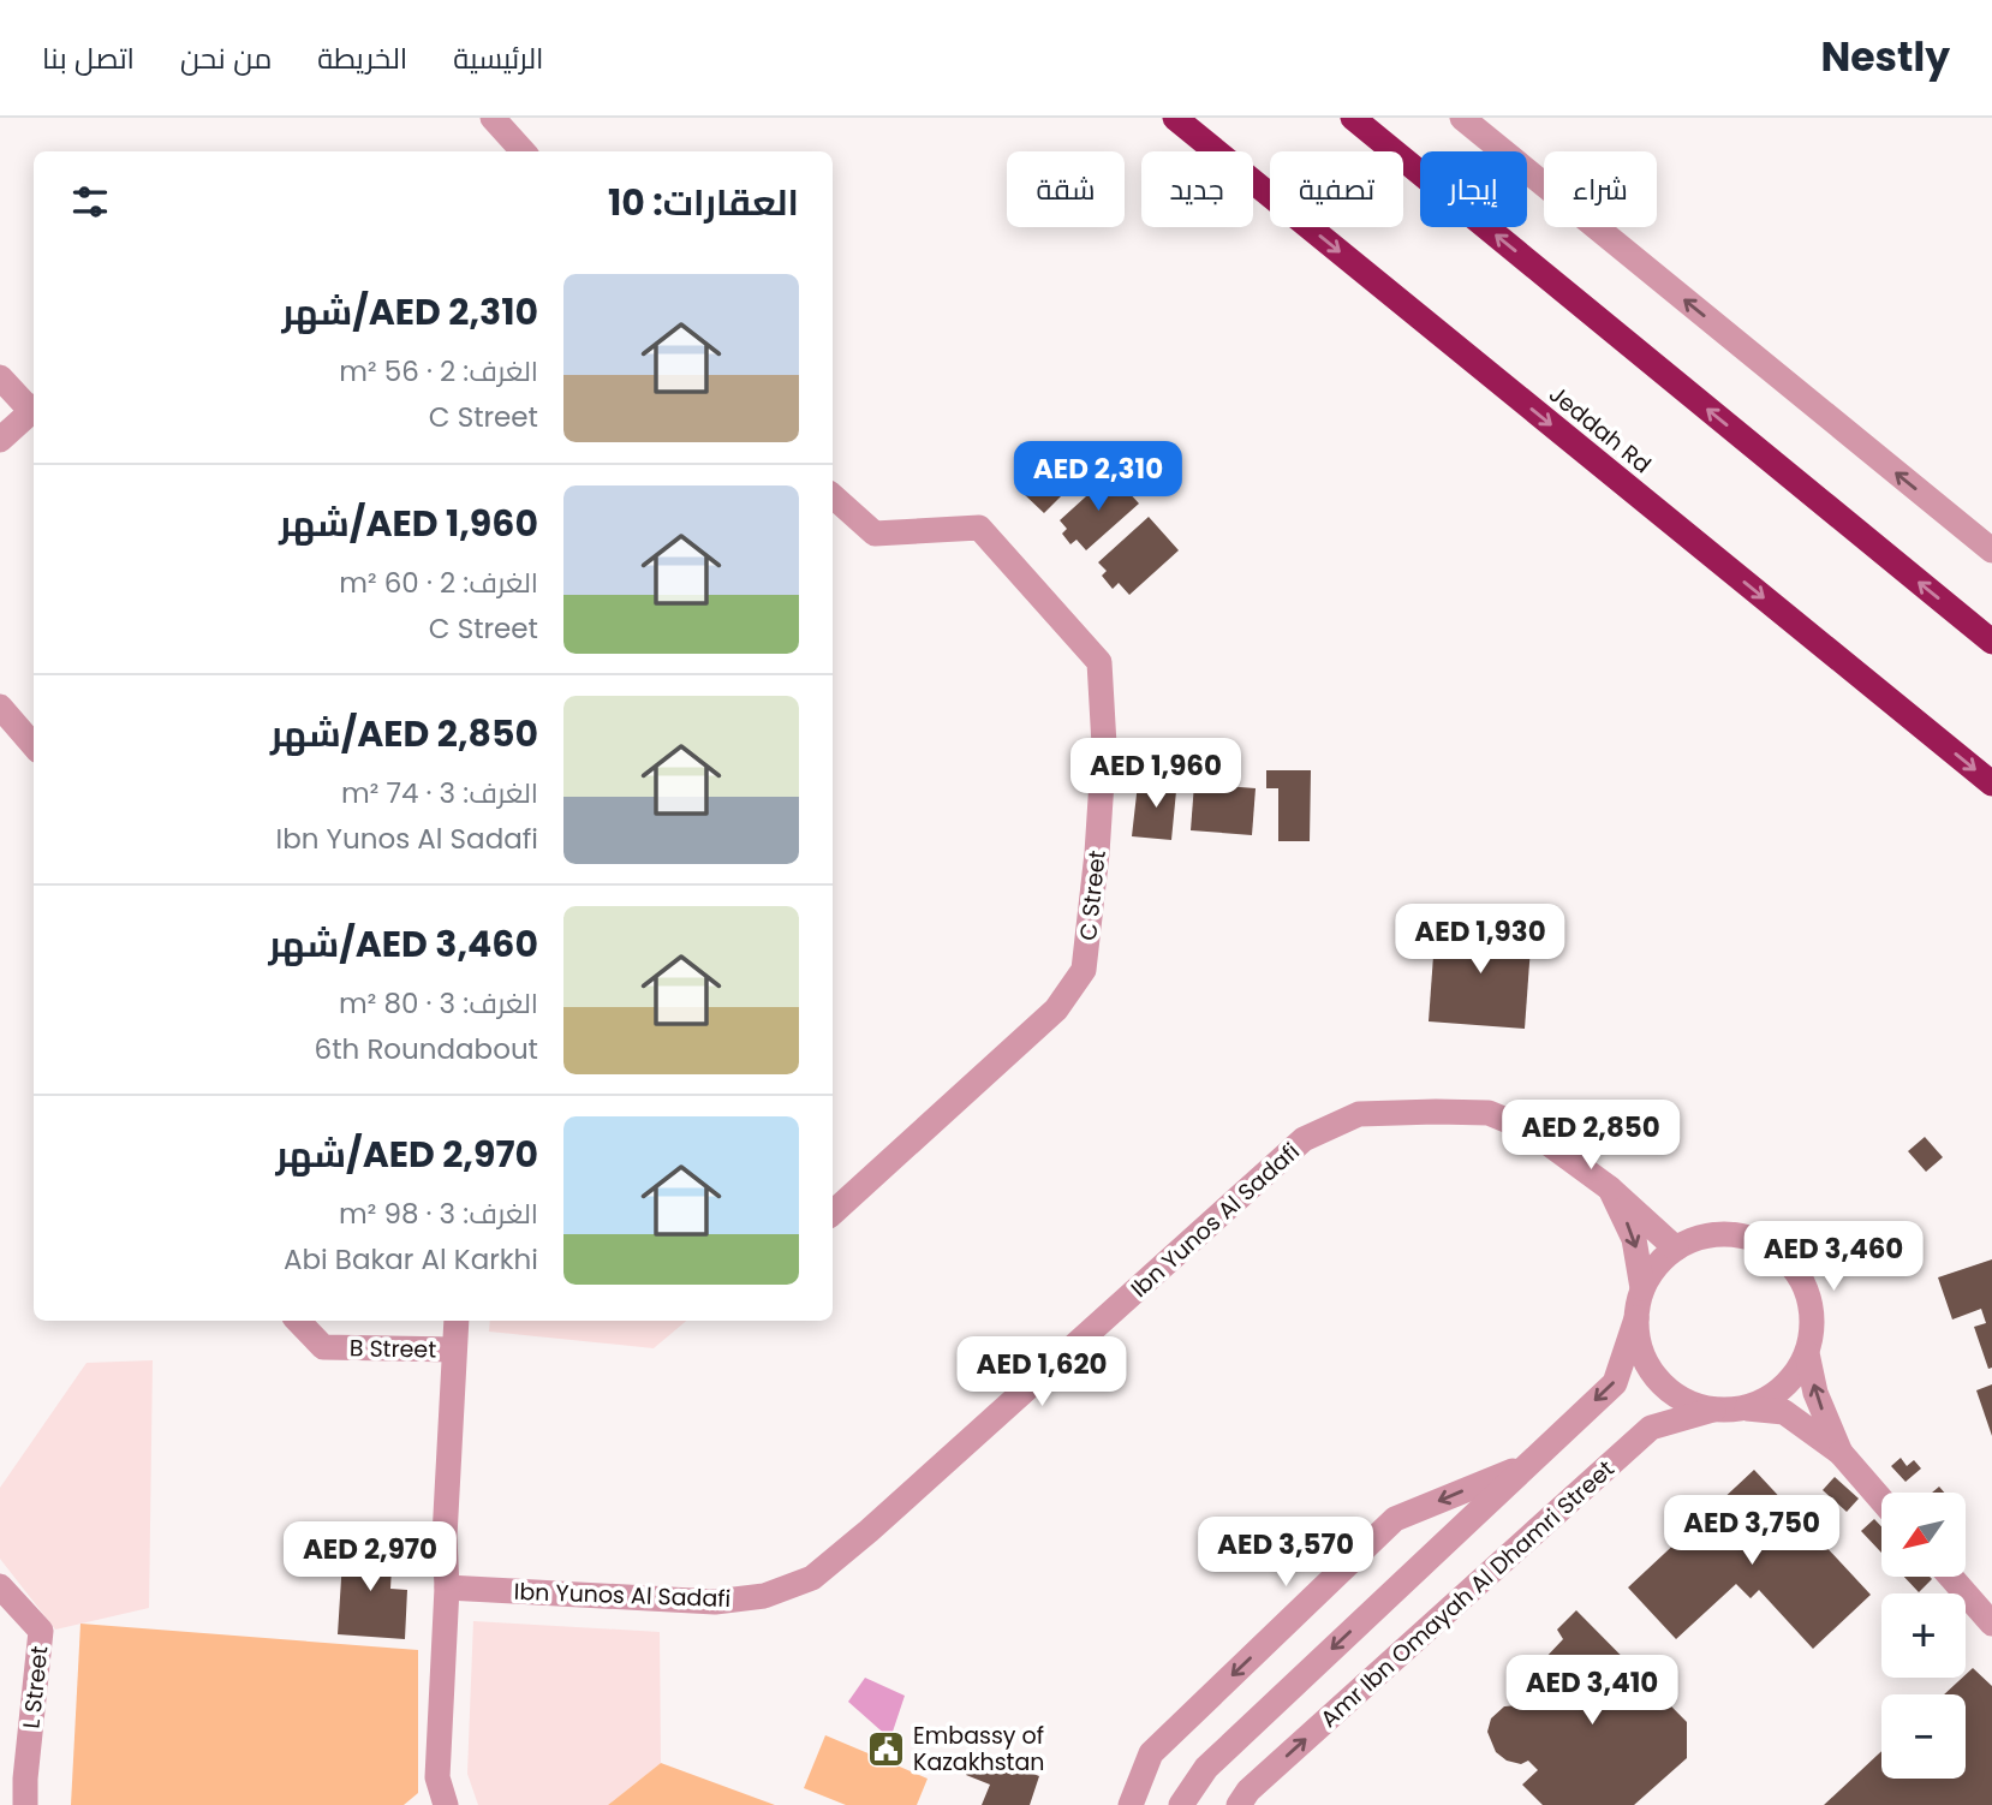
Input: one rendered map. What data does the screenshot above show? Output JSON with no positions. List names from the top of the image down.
{
  "streets": {
    "highway": ["Jeddah Rd"],
    "street": [
      "C Street",
      "Ibn Yunos Al Sadafi",
      "B Street",
      "Amr Ibn Omayah Al Dhamri Street",
      "L Street"
    ]
  },
  "crossings": [
    ["Ibn Yunos Al Sadafi", "Amr Ibn Omayah Al Dhamri Street"]
  ],
  "places": {
    "public building": ["Embassy of Kazakhstan"]
  },
  "north": "bottom left",
  "page": {
    "header": "Nestly",
    "nav": [
      "الرئيسية",
      "الخريطة",
      "من نحن",
      "اتصل بنا"
    ],
    "chip": [
      "شراء",
      "إيجار",
      "تصفية",
      "جديد",
      "شقة"
    ],
    "heading": "العقارات: 10",
    "list": [
      {
        "name": "AED 2,310/شهر",
        "note": "الغرف: 2 · 56 m² · C Street"
      },
      {
        "name": "AED 1,960/شهر",
        "note": "الغرف: 2 · 60 m² · C Street"
      },
      {
        "name": "AED 2,850/شهر",
        "note": "الغرف: 3 · 74 m² · Ibn Yunos Al Sadafi"
      },
      {
        "name": "AED 3,460/شهر",
        "note": "الغرف: 3 · 80 m² · 6th Roundabout"
      },
      {
        "name": "AED 2,970/شهر",
        "note": "الغرف: 3 · 98 m² · Abi Bakar Al Karkhi"
      }
    ],
    "price": [
      "AED 2,310",
      "AED 1,960",
      "AED 1,930",
      "AED 2,850",
      "AED 3,460",
      "AED 1,620",
      "AED 3,750",
      "AED 3,570",
      "AED 2,970",
      "AED 3,410"
    ],
    "map_buttons": ["+", "−"]
  }
}
